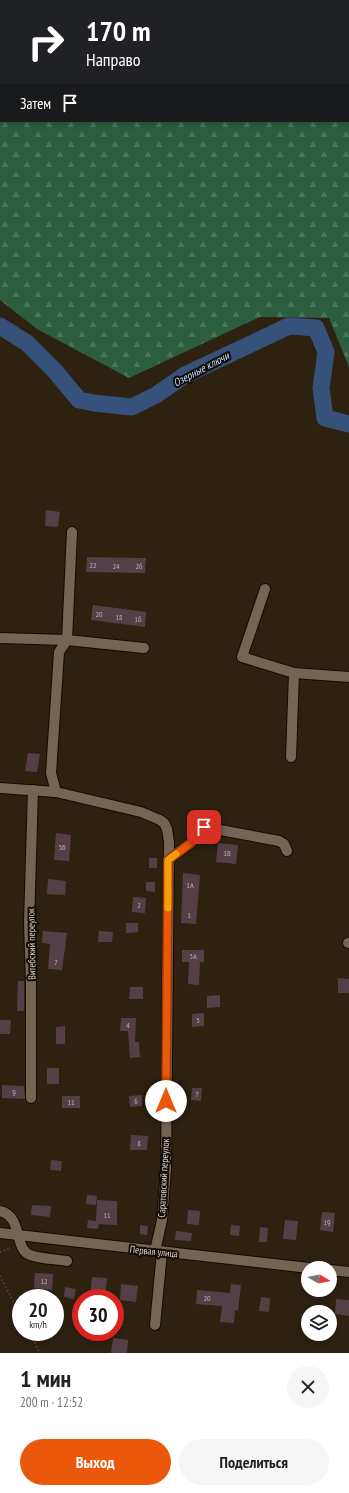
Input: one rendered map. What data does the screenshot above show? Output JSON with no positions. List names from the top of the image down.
{
  "streets": {
    "street": ["Витебский переулок", "Саратовский переулок", "Первая улица"]
  },
  "crossings": [
    ["Саратовский переулок", "Первая улица"]
  ],
  "water": ["Озерные ключи"],
  "house_numbers": [
    "22",
    "24",
    "26",
    "20",
    "18",
    "16",
    "5Б",
    "1В",
    "1А",
    "2",
    "1",
    "3А",
    "7",
    "5",
    "4",
    "9",
    "7",
    "6",
    "11",
    "8",
    "11",
    "19",
    "12",
    "20"
  ],
  "north": "right",
  "page": {
    "turn": ["170 m", "Направо"],
    "then": "Затем",
    "speed": "20 km/h",
    "limit": "30",
    "heading": ["1 мин", "200 m · 12:52"],
    "buttons": ["Выход", "Поделиться"]
  }
}
